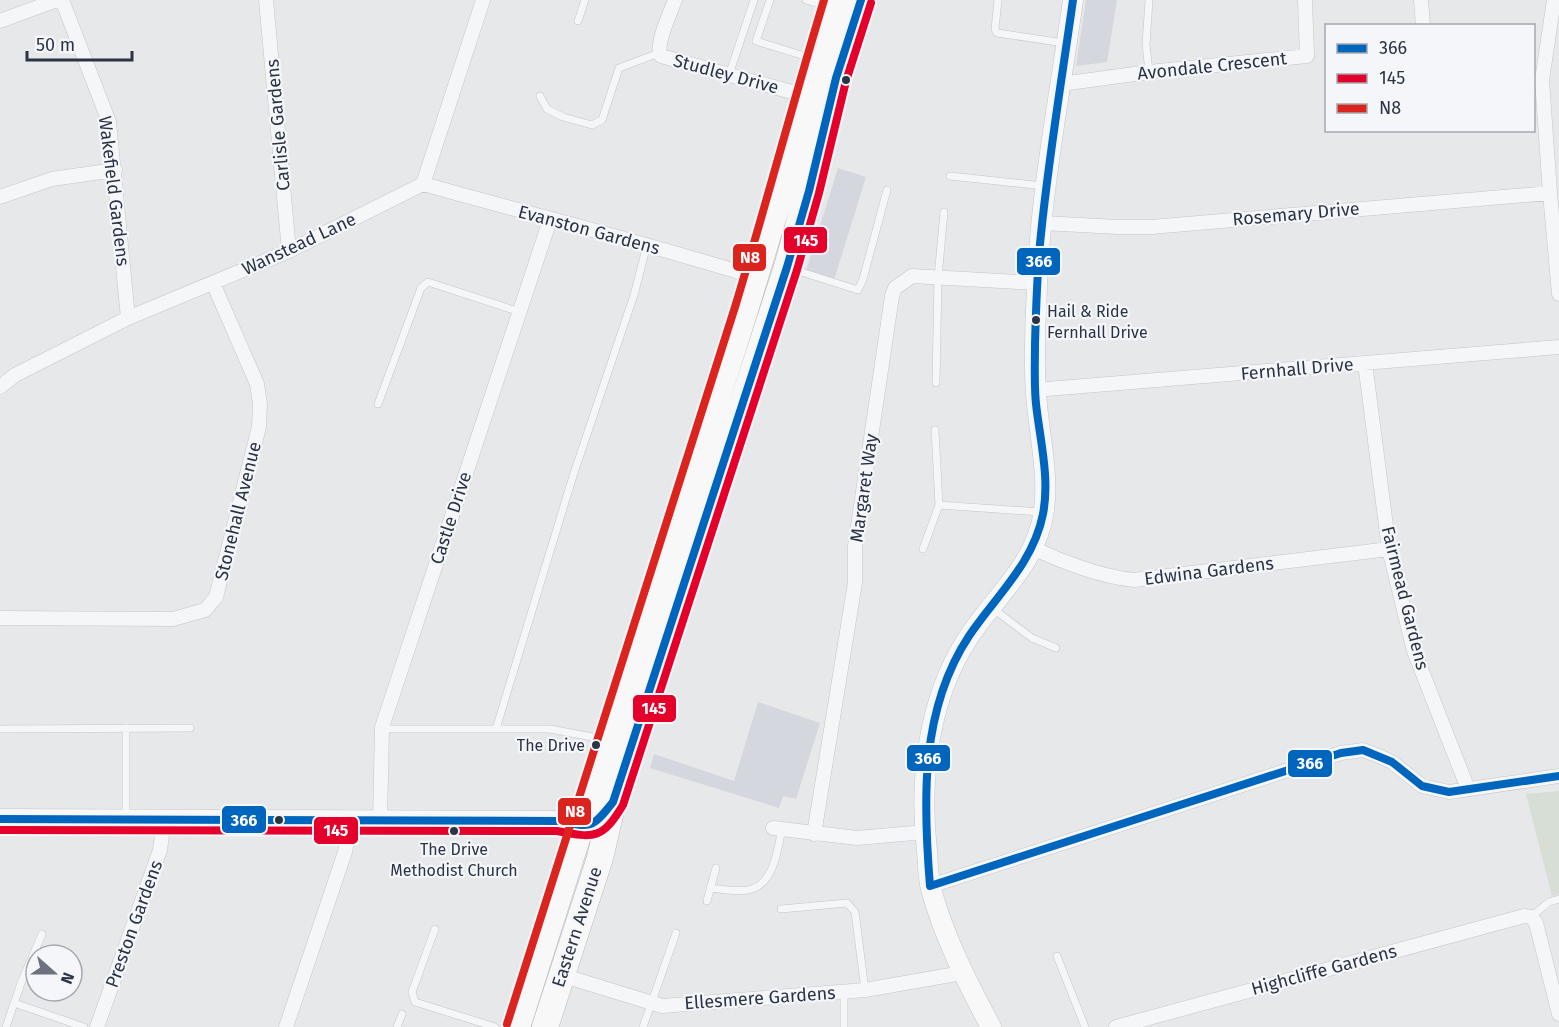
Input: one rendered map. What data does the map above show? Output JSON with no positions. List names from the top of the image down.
{
  "streets": {
    "highway": ["Eastern Avenue"],
    "street": [
      "Avondale Crescent",
      "Studley Drive",
      "Carlisle Gardens",
      "Wakefield Gardens",
      "Rosemary Drive",
      "Evanston Gardens",
      "Wanstead Lane",
      "Fernhall Drive",
      "Margaret Way",
      "Stonehall Avenue",
      "Castle Drive",
      "Edwina Gardens",
      "Fairmead Gardens",
      "Preston Gardens",
      "Highcliffe Gardens",
      "Ellesmere Gardens"
    ]
  },
  "crossings": [
    ["Studley Drive", "Eastern Avenue"],
    ["Carlisle Gardens", "Wanstead Lane"],
    ["Wakefield Gardens", "Wanstead Lane"],
    ["Evanston Gardens", "Wanstead Lane"],
    ["Evanston Gardens", "Castle Drive"],
    ["Evanston Gardens", "Eastern Avenue"],
    ["Wanstead Lane", "Stonehall Avenue"],
    ["Fernhall Drive", "Fairmead Gardens"],
    ["Edwina Gardens", "Fairmead Gardens"],
    ["Eastern Avenue", "Ellesmere Gardens"]
  ],
  "places": ["Hail & Ride Fernhall Drive", "The Drive", "The Drive Methodist Church"],
  "lines": ["transit line 366", "transit line N8", "transit line 145"],
  "legend": ["366", "145", "N8"],
  "scale_bar": "50 m",
  "north": "right"
}
